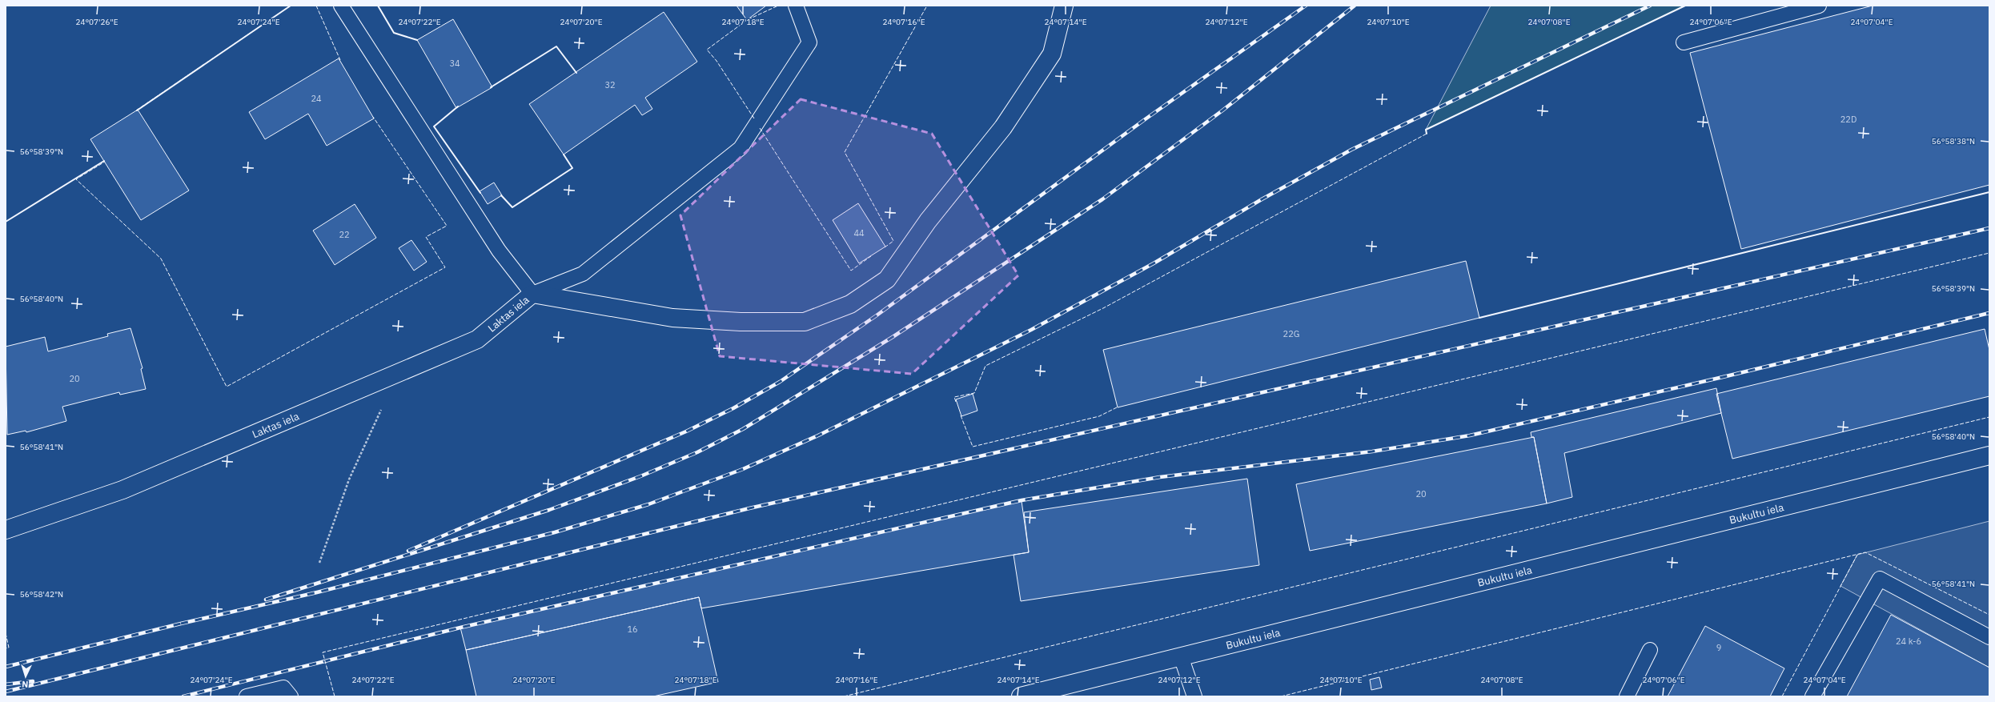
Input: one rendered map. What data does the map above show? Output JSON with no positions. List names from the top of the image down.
{
  "streets": {
    "street": ["Laktas iela", "Bukultu iela"]
  },
  "house_numbers": [
    "34",
    "32",
    "24",
    "22D",
    "44",
    "22",
    "22G",
    "20",
    "20",
    "16",
    "24 k-6",
    "9"
  ],
  "north": "bottom",
  "coordinates": [
    "24°07'26\"E",
    "24°07'24\"E",
    "24°07'22\"E",
    "24°07'20\"E",
    "24°07'18\"E",
    "24°07'16\"E",
    "24°07'14\"E",
    "24°07'12\"E",
    "24°07'10\"E",
    "24°07'08\"E",
    "24°07'06\"E",
    "24°07'04\"E",
    "56°58'38\"N",
    "56°58'39\"N",
    "56°58'40\"N",
    "56°58'41\"N",
    "56°58'42\"N"
  ]
}
